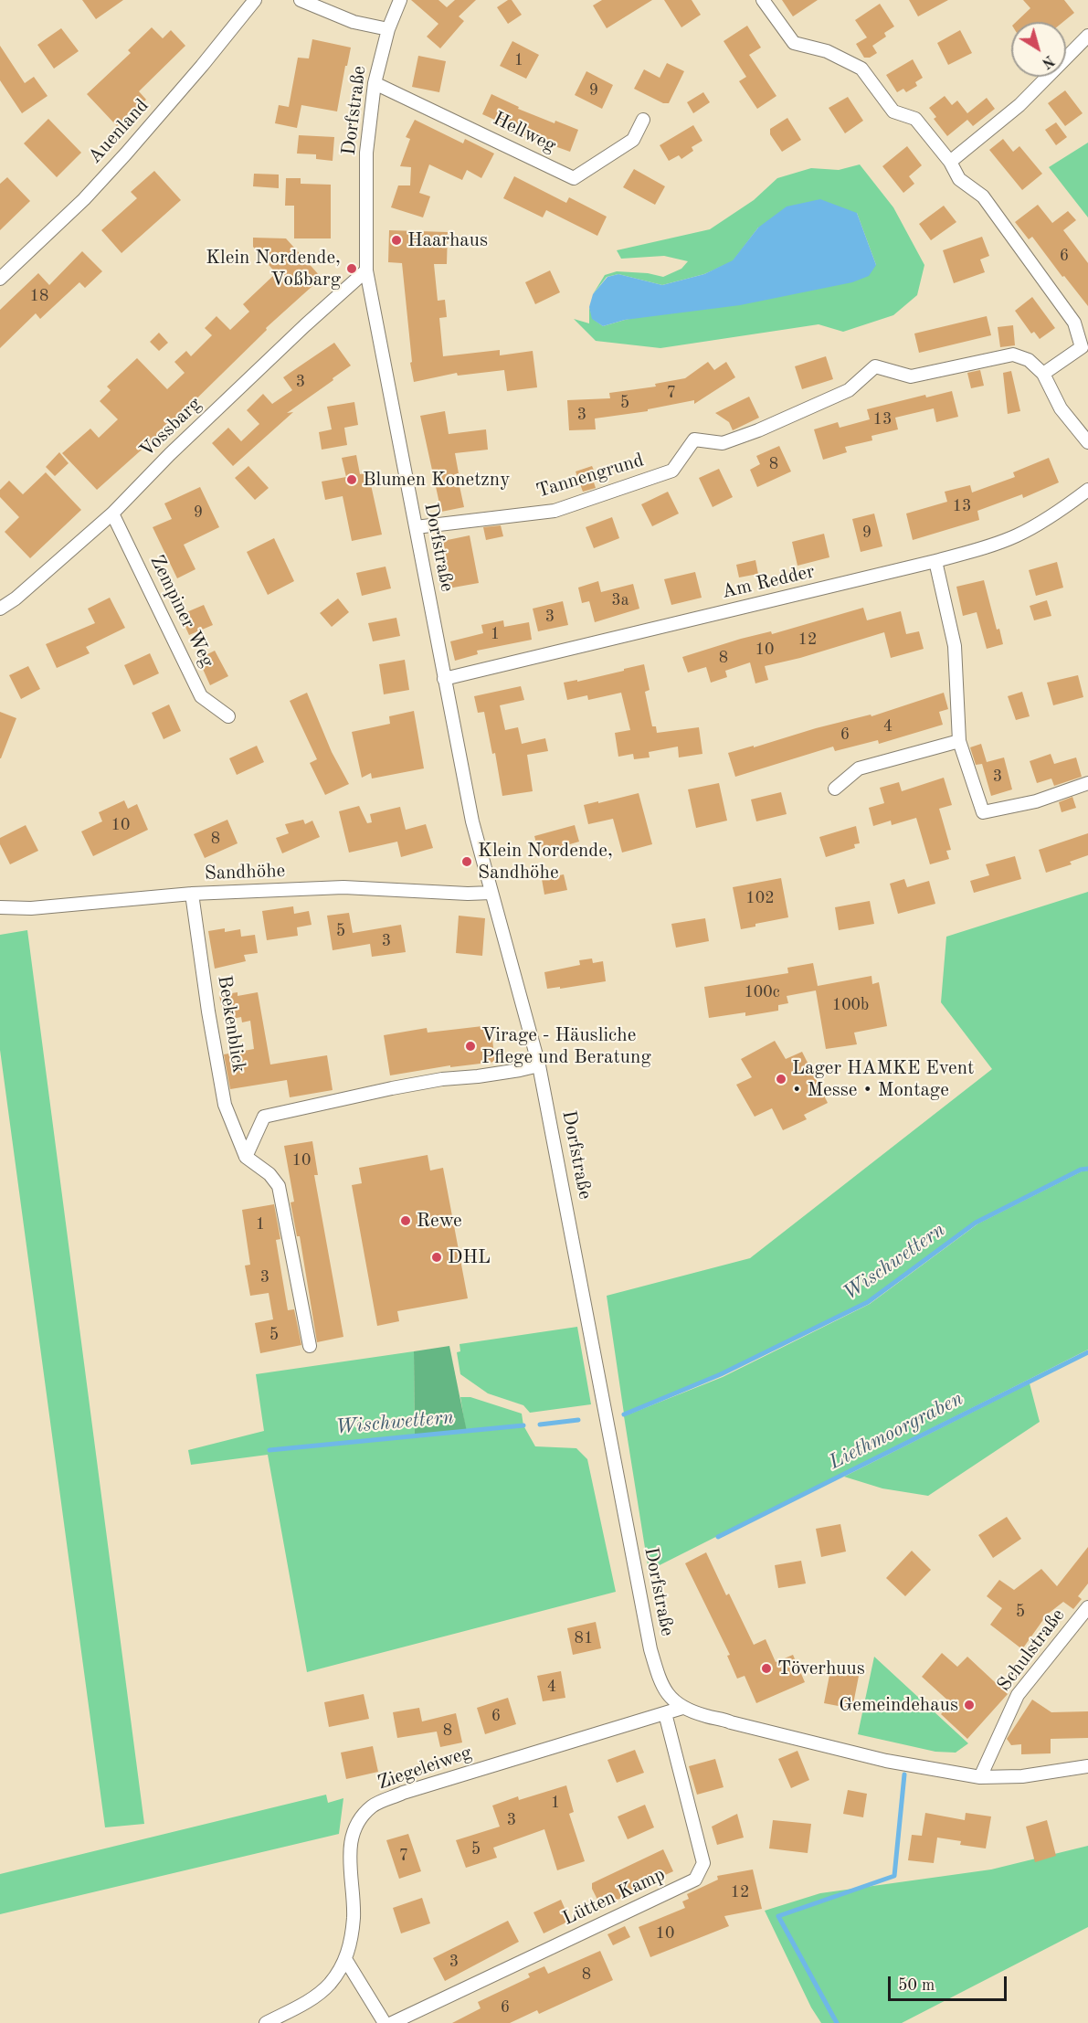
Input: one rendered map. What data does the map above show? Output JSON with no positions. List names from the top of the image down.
{
  "streets": {
    "street": [
      "Dorfstraße",
      "Auenland",
      "Hellweg",
      "Vossbarg",
      "Tannengrund",
      "Am Redder",
      "Zempiner Weg",
      "Sandhöhe",
      "Beekenblick",
      "Schulstraße",
      "Ziegeleiweg",
      "Lütten Kamp"
    ]
  },
  "crossings": [
    ["Dorfstraße", "Hellweg"],
    ["Dorfstraße", "Vossbarg"],
    ["Dorfstraße", "Tannengrund"],
    ["Dorfstraße", "Am Redder"],
    ["Dorfstraße", "Sandhöhe"],
    ["Dorfstraße", "Schulstraße"],
    ["Dorfstraße", "Ziegeleiweg"],
    ["Vossbarg", "Zempiner Weg"],
    ["Sandhöhe", "Beekenblick"],
    ["Ziegeleiweg", "Lütten Kamp"]
  ],
  "water": ["Wischwettern", "Liethmoorgraben"],
  "places": [
    "Haarhaus",
    "Klein Nordende, Voßbarg",
    "Blumen Konetzny",
    "Klein Nordende, Sandhöhe",
    "Virage - Häusliche Pflege und Beratung",
    "Lager HAMKE Event • Messe • Montage",
    "Rewe",
    "DHL",
    "Töverhuus",
    "Gemeindehaus"
  ],
  "house_numbers": [
    "1",
    "9",
    "6",
    "18",
    "3",
    "7",
    "5",
    "3",
    "13",
    "8",
    "13",
    "9",
    "9",
    "3a",
    "3",
    "1",
    "12",
    "10",
    "8",
    "4",
    "6",
    "3",
    "10",
    "8",
    "102",
    "5",
    "3",
    "100c",
    "100b",
    "10",
    "1",
    "3",
    "5",
    "5",
    "81",
    "4",
    "6",
    "8",
    "1",
    "3",
    "5",
    "7",
    "12",
    "10",
    "3",
    "8",
    "6"
  ],
  "scale_bar": "50 m",
  "north": "bottom right"
}
